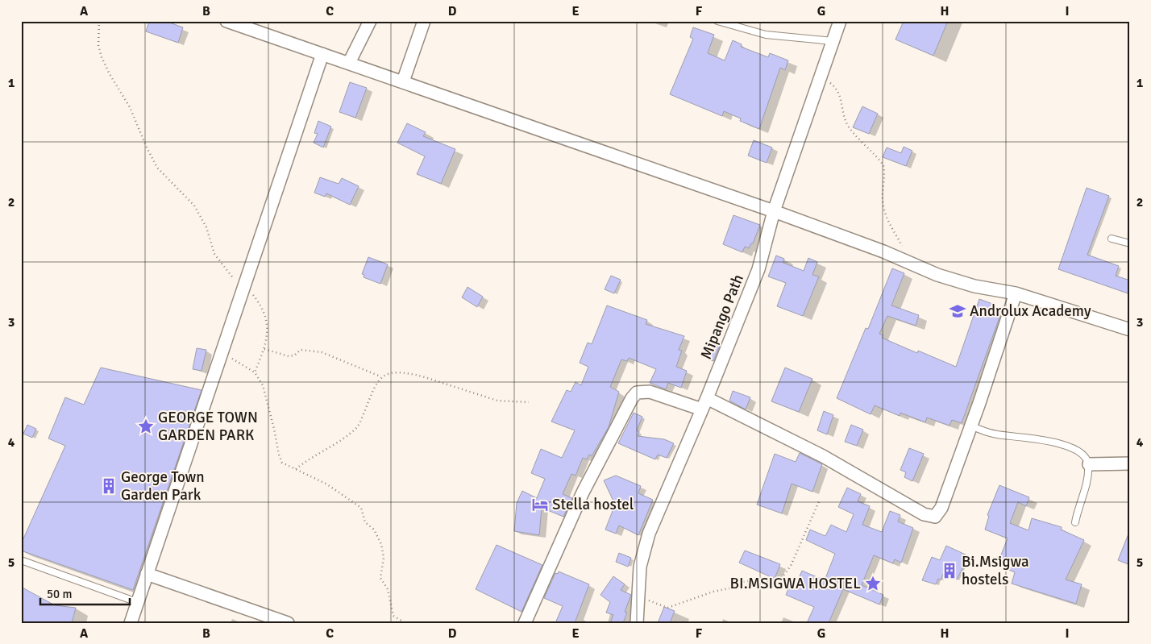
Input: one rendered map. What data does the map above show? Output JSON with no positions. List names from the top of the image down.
{
  "streets": {
    "street": ["Mipango Path"]
  },
  "places": {
    "school or university": ["Androlux Academy"],
    "place": ["GEORGE TOWN GARDEN PARK", "BI.MSIGWA HOSTEL"],
    "building": ["George Town Garden Park", "Bi.Msigwa hostels"],
    "hotel": ["Stella hostel"]
  },
  "scale_bar": "50 m",
  "grid": {
    "columns": [
      "A",
      "B",
      "C",
      "D",
      "E",
      "F",
      "G",
      "H",
      "I"
    ],
    "rows": [
      "1",
      "2",
      "3",
      "4",
      "5"
    ]
  }
}
